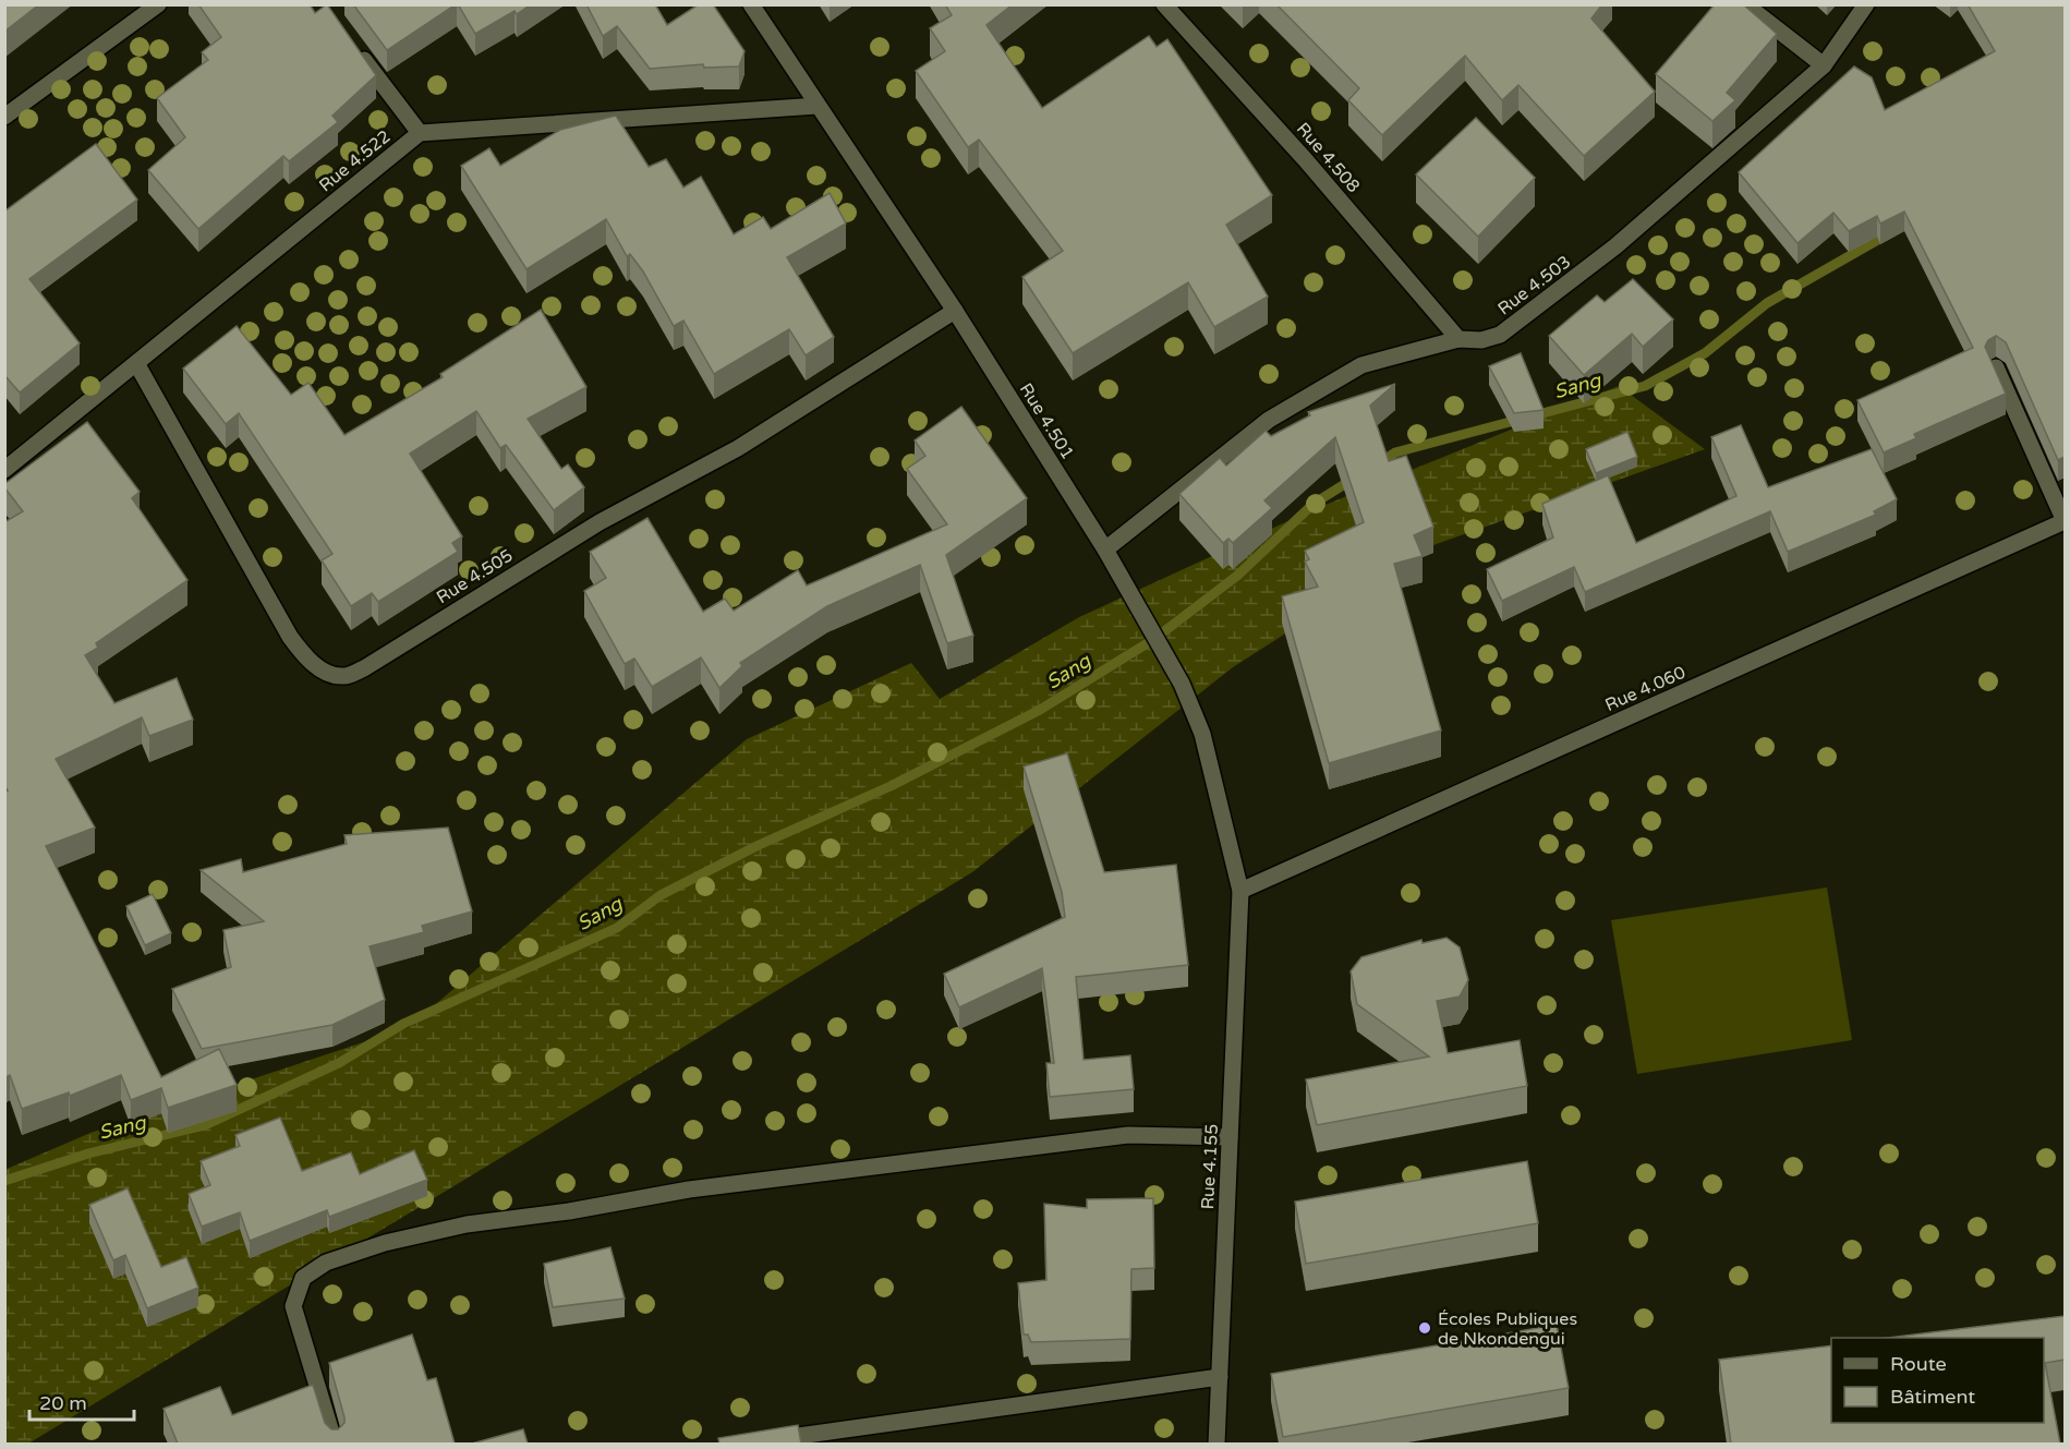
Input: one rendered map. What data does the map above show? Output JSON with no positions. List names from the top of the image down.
{
  "streets": {
    "street": [
      "Rue 4.508",
      "Rue 4.522",
      "Rue 4.503",
      "Rue 4.501",
      "Rue 4.505",
      "Rue 4.060",
      "Rue 4.155"
    ]
  },
  "crossings": [
    ["Rue 4.508", "Rue 4.503"],
    ["Rue 4.522", "Rue 4.501"],
    ["Rue 4.522", "Rue 4.505"],
    ["Rue 4.503", "Rue 4.501"],
    ["Rue 4.501", "Rue 4.505"],
    ["Rue 4.501", "Rue 4.060"],
    ["Rue 4.501", "Rue 4.155"],
    ["Rue 4.060", "Rue 4.155"]
  ],
  "water": ["Sang"],
  "places": ["Écoles Publiques de Nkondengui"],
  "legend": ["Route", "Bâtiment"],
  "scale_bar": "20 m"
}
